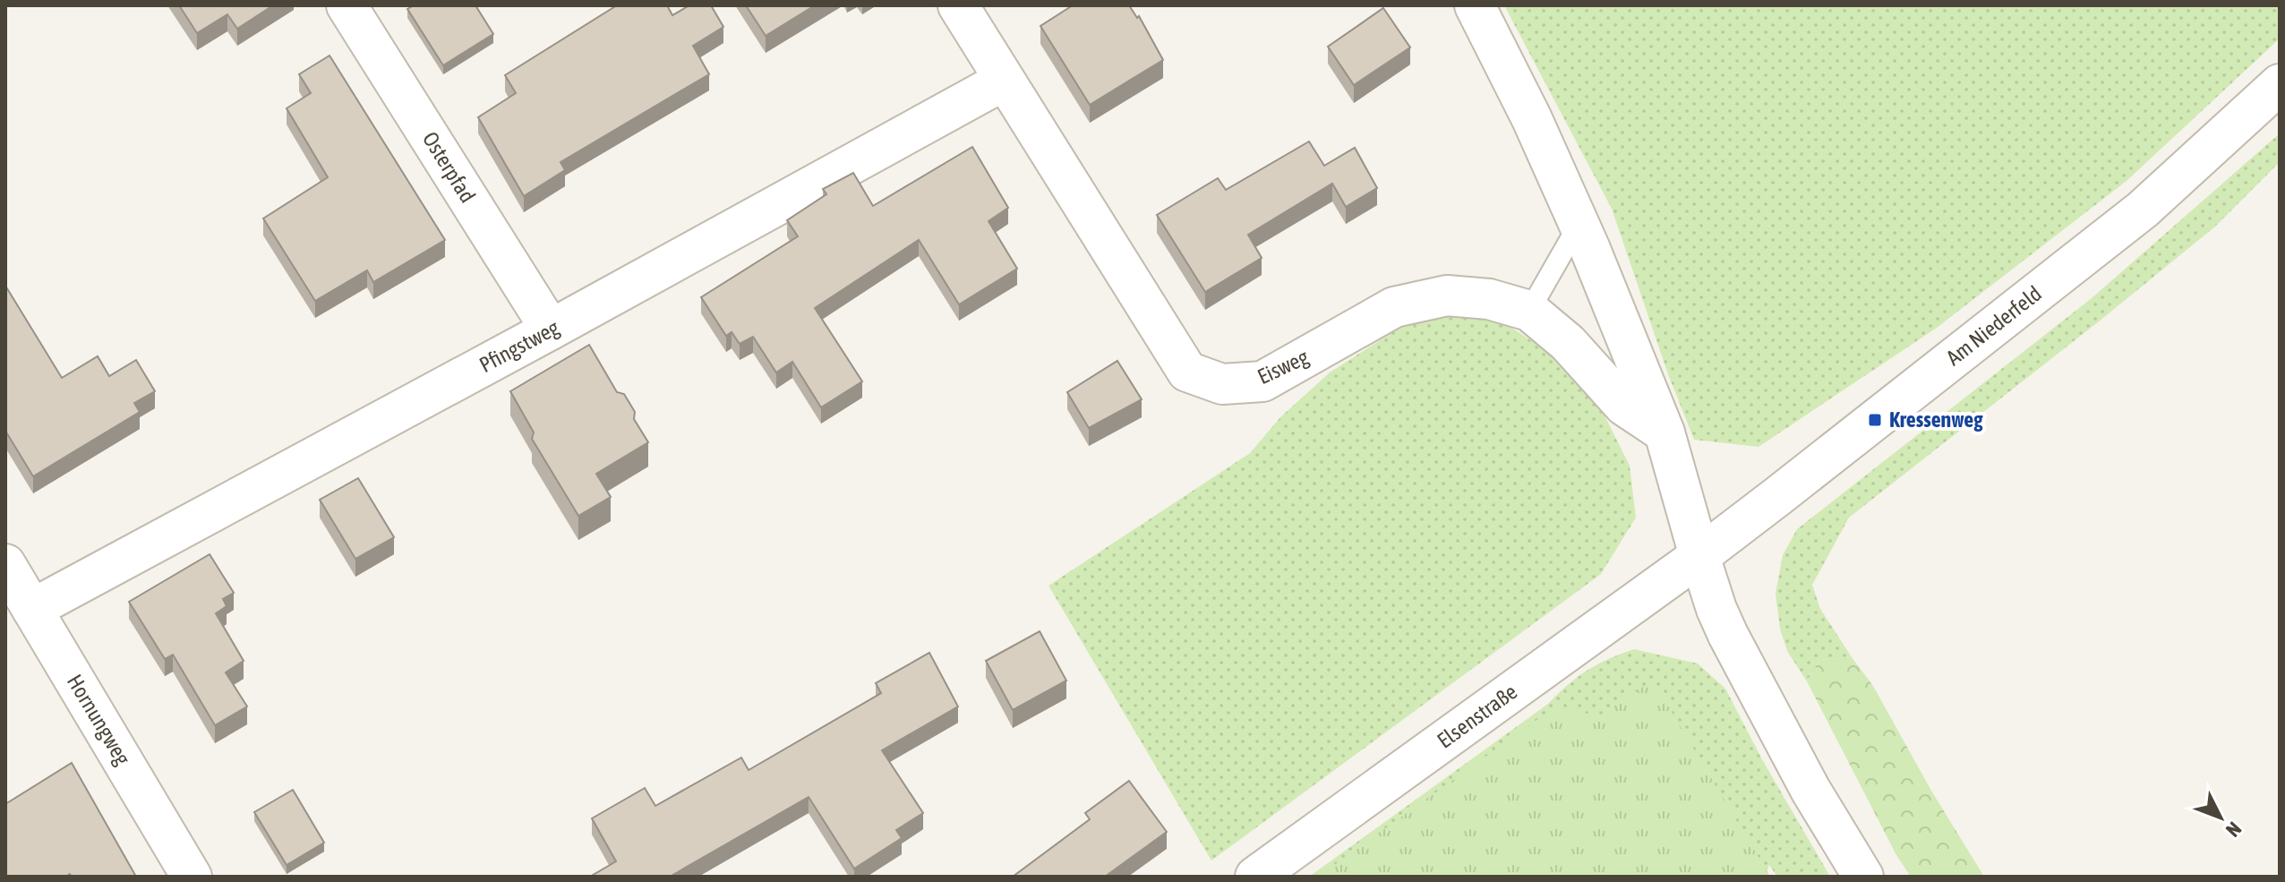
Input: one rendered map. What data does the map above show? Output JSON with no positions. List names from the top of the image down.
{
  "streets": {
    "street": [
      "Osterpfad",
      "Am Niederfeld",
      "Pfingstweg",
      "Eisweg",
      "Elsenstraße",
      "Hornungweg"
    ]
  },
  "crossings": [
    ["Osterpfad", "Pfingstweg"],
    ["Am Niederfeld", "Elsenstraße"],
    ["Pfingstweg", "Eisweg"],
    ["Pfingstweg", "Hornungweg"]
  ],
  "places": {
    "transit": ["Kressenweg"]
  },
  "north": "bottom right"
}
